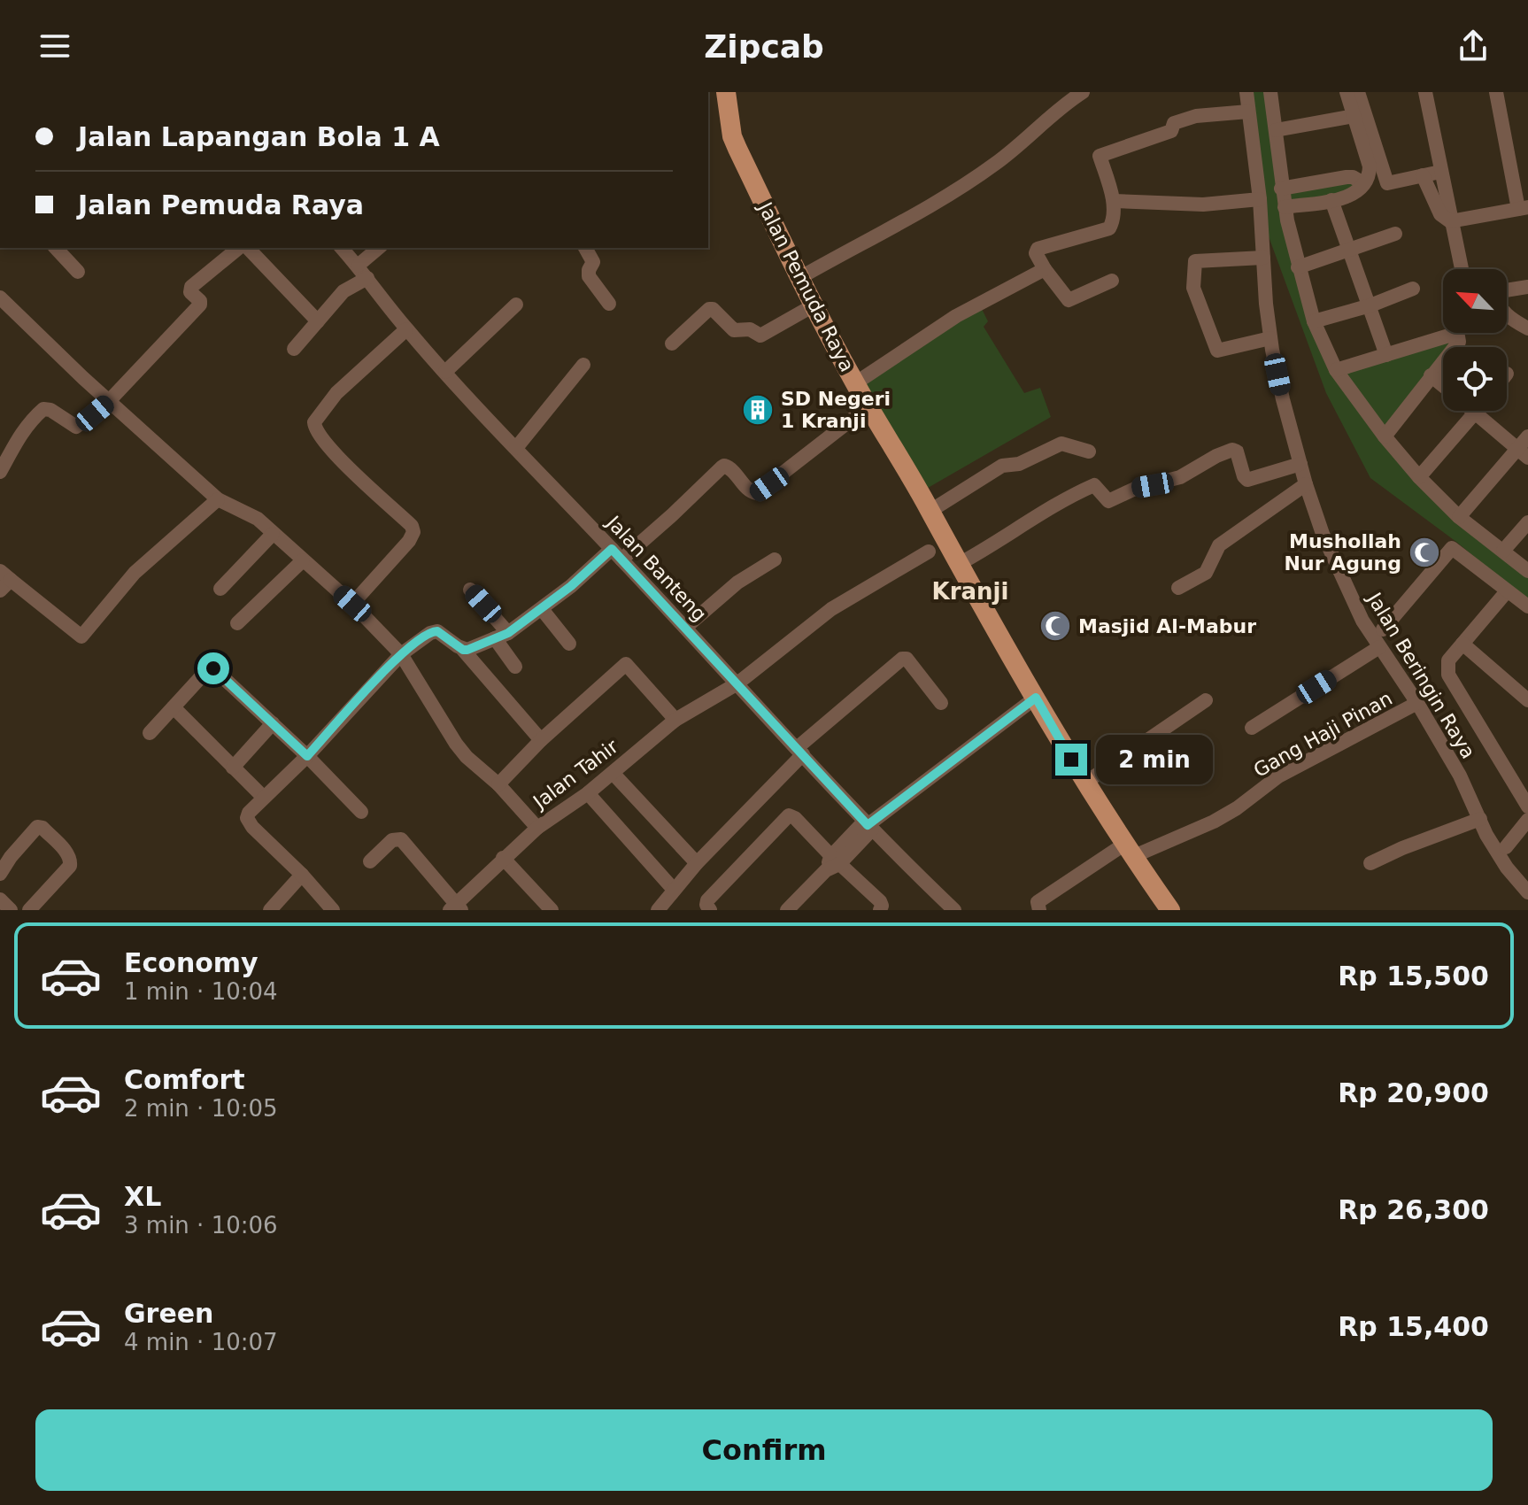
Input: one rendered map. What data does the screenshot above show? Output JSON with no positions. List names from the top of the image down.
{
  "streets": {
    "main road": ["Jalan Pemuda Raya"],
    "street": [
      "Jalan Banteng",
      "Jalan Beringin Raya",
      "Gang Haji Pinan",
      "Jalan Tahir"
    ]
  },
  "crossings": [
    ["Jalan Pemuda Raya", "Gang Haji Pinan"],
    ["Jalan Banteng", "Jalan Tahir"],
    ["Jalan Beringin Raya", "Gang Haji Pinan"]
  ],
  "districts": ["Kranji"],
  "places": {
    "building": ["SD Negeri 1 Kranji"],
    "mosque": ["Mushollah Nur Agung", "Masjid Al-Mabur"]
  },
  "north": "top left",
  "page": {
    "header": "Zipcab",
    "banner": ["Jalan Lapangan Bola 1 A", "Jalan Pemuda Raya"],
    "bubble": "2 min",
    "list": [
      {
        "name": "Economy",
        "note": "1 min · 10:04",
        "value": "Rp 15,500"
      },
      {
        "name": "Comfort",
        "note": "2 min · 10:05",
        "value": "Rp 20,900"
      },
      {
        "name": "XL",
        "note": "3 min · 10:06",
        "value": "Rp 26,300"
      },
      {
        "name": "Green",
        "note": "4 min · 10:07",
        "value": "Rp 15,400"
      }
    ],
    "buttons": "Confirm"
  }
}
